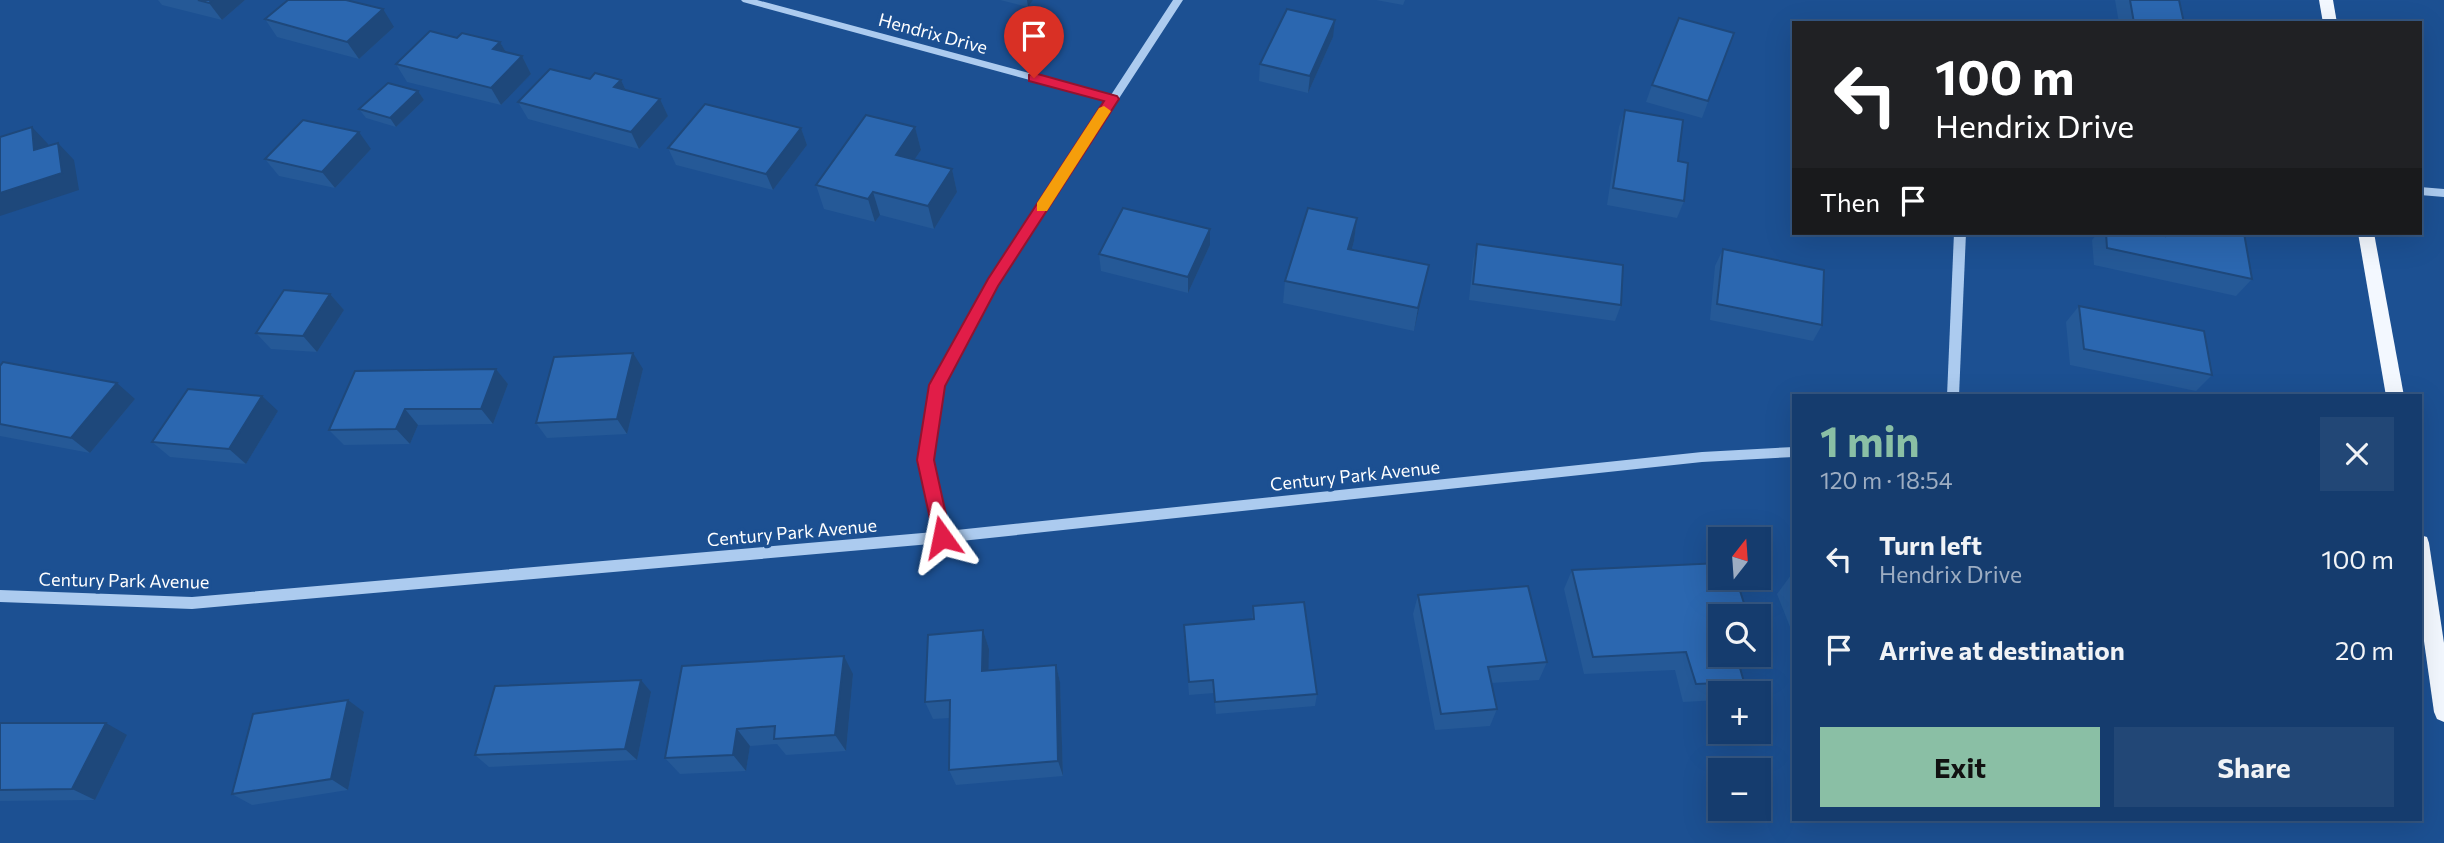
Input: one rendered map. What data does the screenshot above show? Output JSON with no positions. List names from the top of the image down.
{
  "streets": {
    "street": ["Hendrix Drive", "Century Park Avenue"]
  },
  "north": "top",
  "page": {
    "turn": ["100 m", "Hendrix Drive"],
    "then": "Then",
    "heading": ["1 min", "120 m · 18:54"],
    "list": [
      {
        "name": "Turn left",
        "note": "Hendrix Drive",
        "value": "100 m"
      },
      {
        "name": "Arrive at destination",
        "value": "20 m"
      }
    ],
    "map_buttons": ["+", "−"],
    "buttons": ["Exit", "Share"]
  }
}
